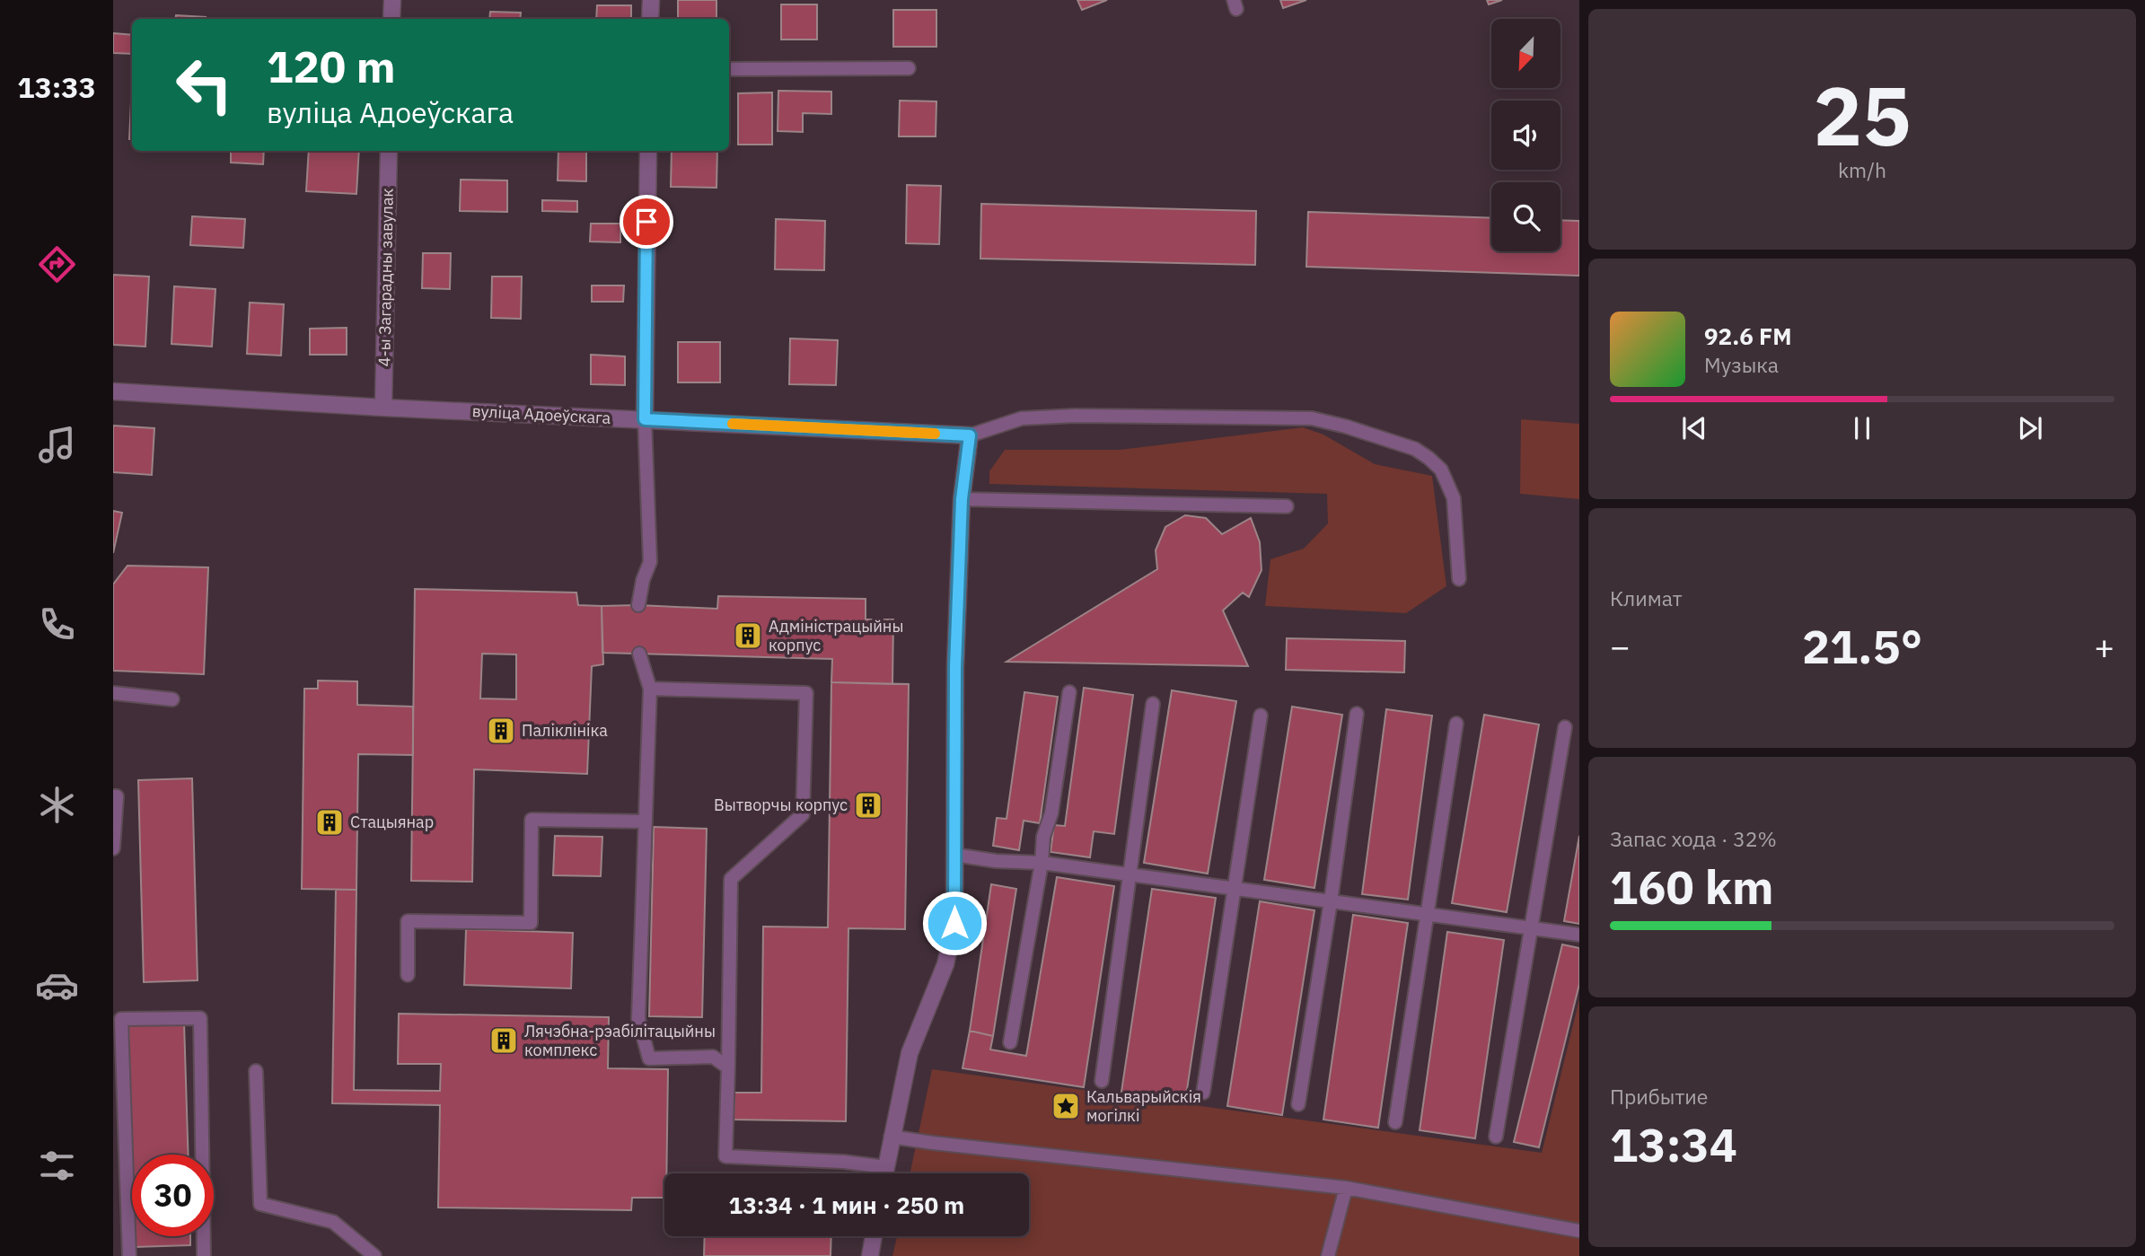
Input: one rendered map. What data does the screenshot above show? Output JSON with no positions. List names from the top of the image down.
{
  "streets": {
    "street": ["4-ы Загарадны завулак", "вуліца Адоеўскага"]
  },
  "crossings": [
    ["4-ы Загарадны завулак", "вуліца Адоеўскага"]
  ],
  "places": {
    "building": [
      "Адміністрацыйны корпус",
      "Паліклініка",
      "Вытворчы корпус",
      "Стацыянар",
      "Лячэбна-рэабілітацыйны комплекс"
    ],
    "place": ["Кальварыйскія могілкі"]
  },
  "north": "bottom left",
  "page": {
    "tabs": "13:33",
    "tile": [
      ["25", "km/h"],
      "Климат",
      ["Запас хода · 32%", "160 km"],
      ["Прибытие", "13:34"]
    ],
    "turn": ["120 m", "вуліца Адоеўскага"],
    "song": ["92.6 FM", "Музыка"],
    "heat": ["−", "21.5°", "+"],
    "limit": "30",
    "trip": "13:34 · 1 мин · 250 m"
  }
}
